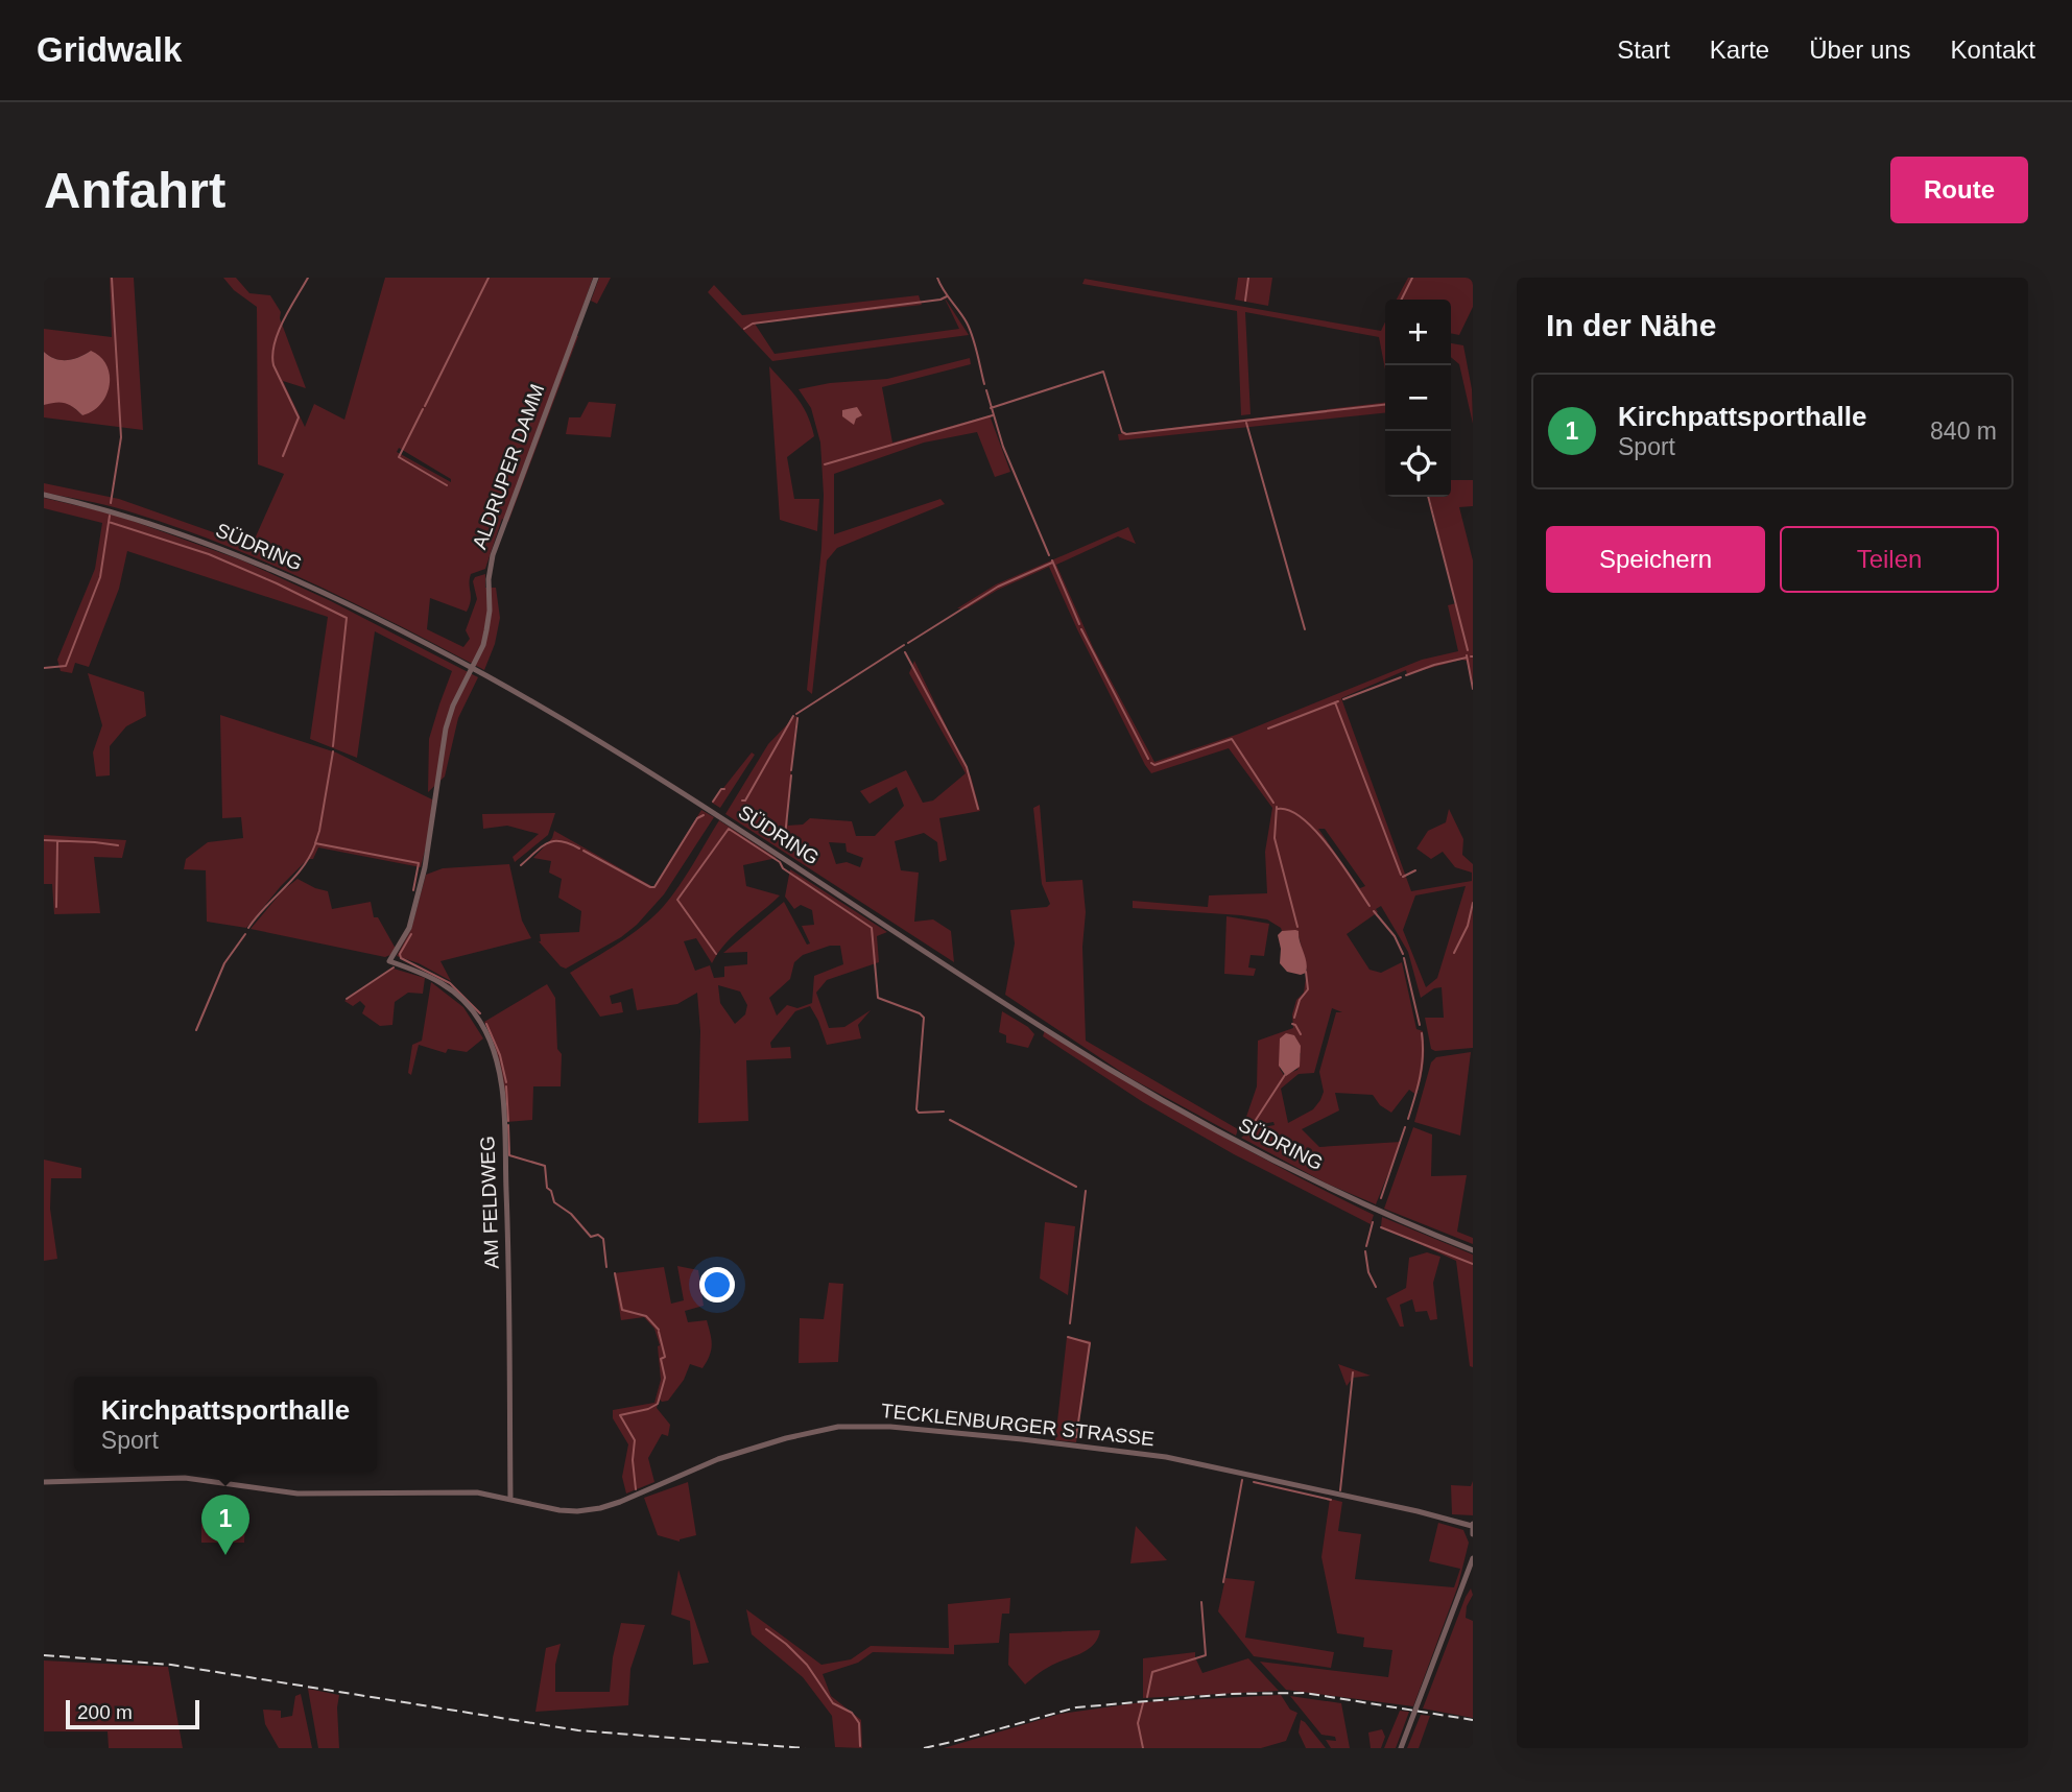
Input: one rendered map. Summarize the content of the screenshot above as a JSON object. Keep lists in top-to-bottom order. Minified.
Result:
{"streets":{"street":["ALDRUPER DAMM","SÜDRING","AM FELDWEG","TECKLENBURGER STRASSE"]},"crossings":[["ALDRUPER DAMM","AM FELDWEG"],["AM FELDWEG","TECKLENBURGER STRASSE"]],"scale_bar":"200 m","page":{"header":"Gridwalk","nav":["Start","Karte","Über uns","Kontakt"],"buttons":["Route",["Speichern","Teilen"]],"title":"Anfahrt","heading":"In der Nähe","map_buttons":["+","−"],"list":[{"mark":"1","name":"Kirchpattsporthalle","note":"Sport","value":"840 m"}],"popup":["Kirchpattsporthalle","Sport"],"pins":"1","scale":"200 m"}}
